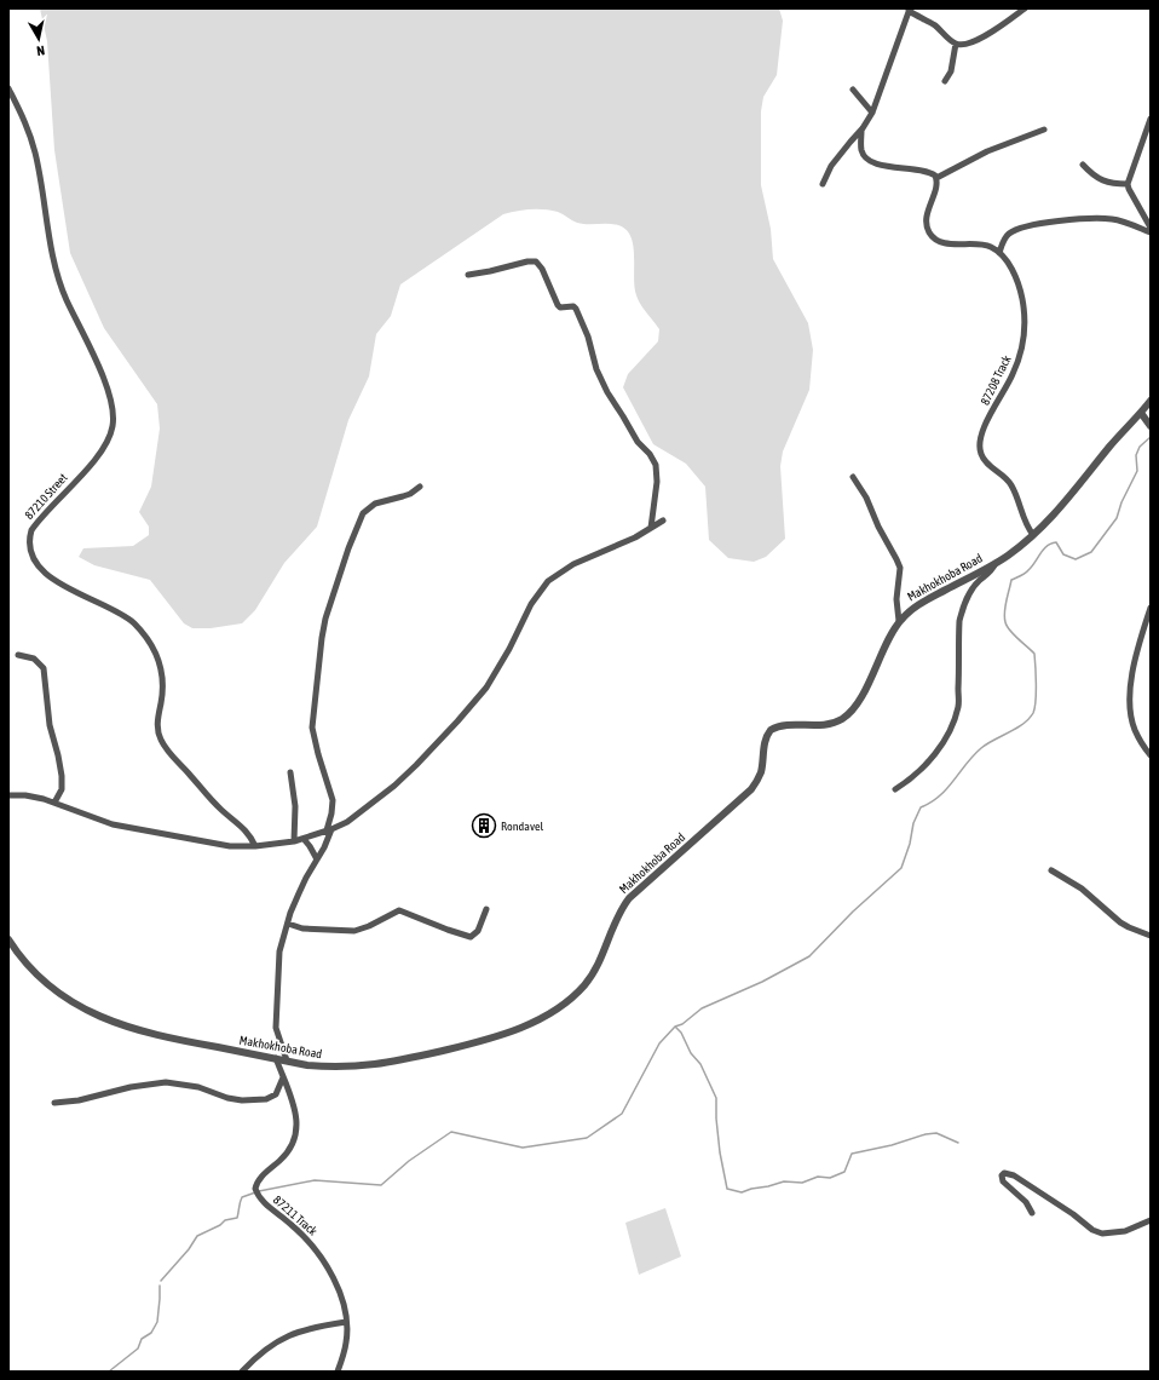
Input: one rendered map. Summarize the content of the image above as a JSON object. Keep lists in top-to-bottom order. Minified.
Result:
{"streets":{"street":["87208 Track","87210 Street","Makhokhoba Road","87211 Track"]},"crossings":[["87208 Track","Makhokhoba Road"],["Makhokhoba Road","87211 Track"]],"places":{"building":["Rondavel"]},"north":"bottom"}
